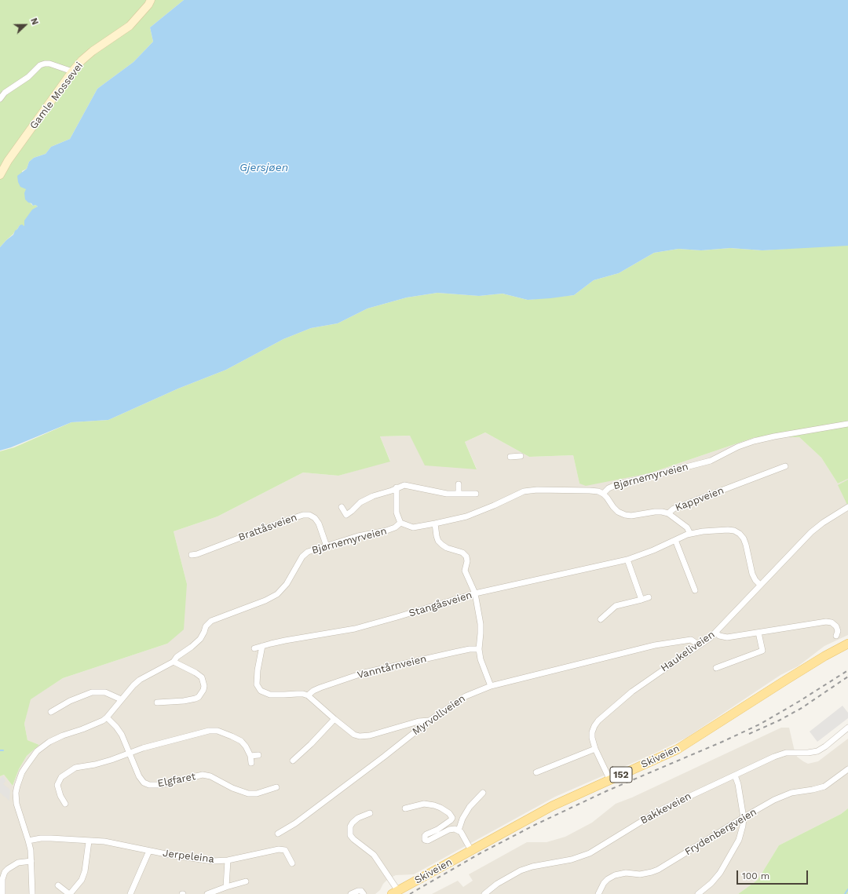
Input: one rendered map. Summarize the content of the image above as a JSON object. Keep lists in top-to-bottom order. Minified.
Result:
{"streets":{"main road":["Gamle Mossevei","Skiveien","152"],"street":["Bjørnemyrveien","Kappveien","Brattåsveien","Stangåsveien","Haukeliveien","Vanntårnveien","Myrvollveien","Elgfaret","Bakkeveien","Frydenbergveien","Jerpeleina"]},"crossings":[["Bjørnemyrveien","Kappveien"],["Bjørnemyrveien","Brattåsveien"],["Bjørnemyrveien","Elgfaret"],["Stangåsveien","Haukeliveien"],["Haukeliveien","Myrvollveien"],["Haukeliveien","Skiveien"]],"water":["Gjersjøen"],"scale_bar":"100 m","north":"right"}
